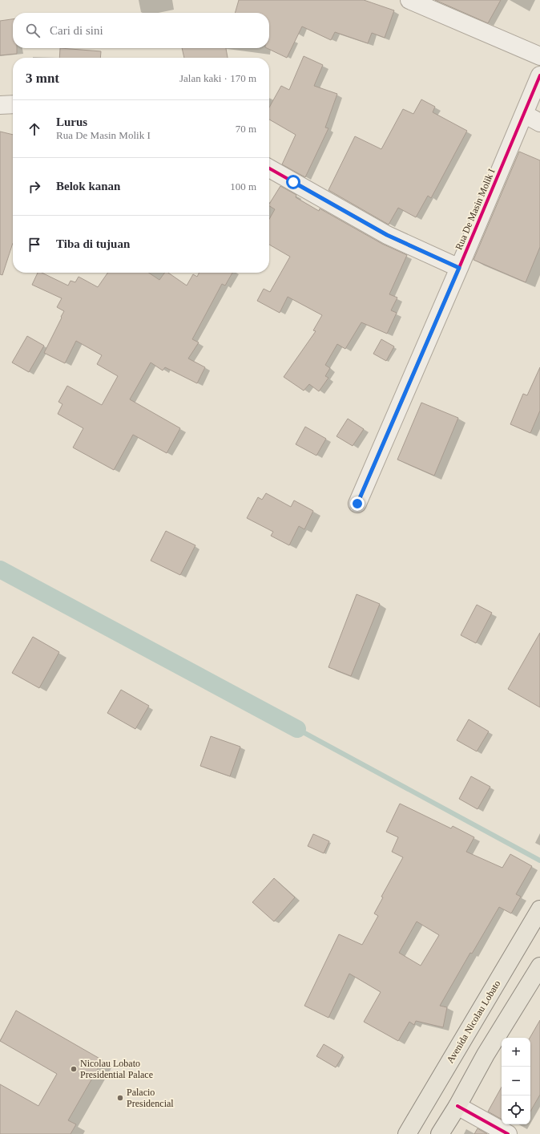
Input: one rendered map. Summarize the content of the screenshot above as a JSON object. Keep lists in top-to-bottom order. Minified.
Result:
{"streets":{"main road":["Avenida Nicolau Lobato"],"street":["Rua De Masin Molik I"]},"places":["Nicolau Lobato Presidential Palace","Palacio Presidencial"],"page":{"search":"Cari di sini","heading":["3 mnt","Jalan kaki · 170 m"],"list":[["Lurus","Rua De Masin Molik I","70 m"],["Belok kanan","100 m"],"Tiba di tujuan"],"map_buttons":["+","−"]}}
